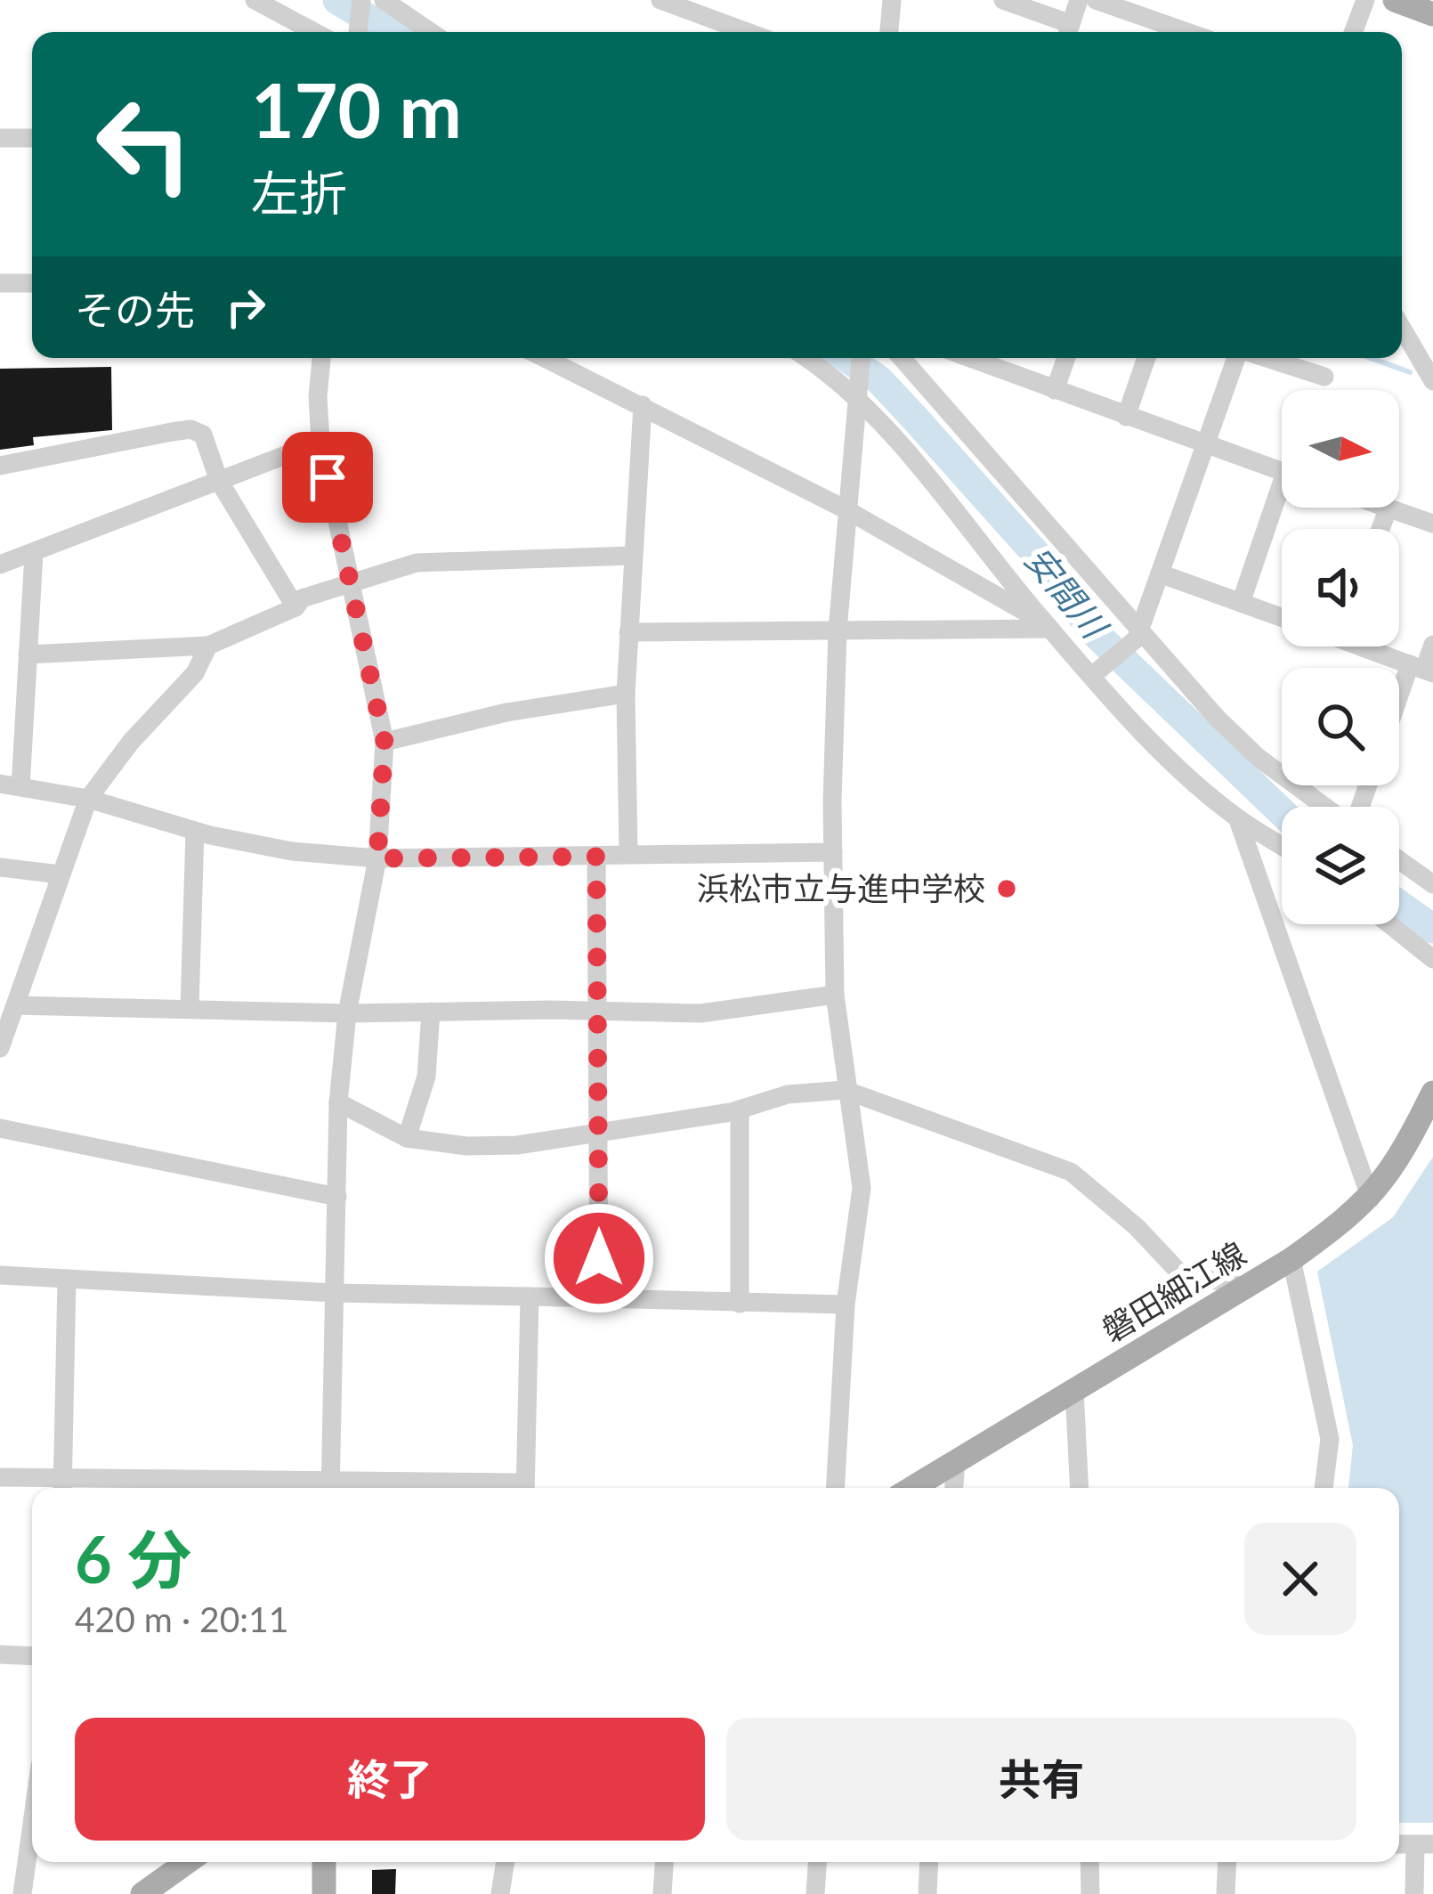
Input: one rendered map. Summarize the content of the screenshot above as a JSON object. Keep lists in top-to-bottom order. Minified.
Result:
{"streets":{"main road":["磐田細江線"]},"water":["安間川"],"places":["浜松市立与進中学校"],"north":"right","page":{"turn":["170 m","左折"],"then":"その先","heading":["6 分","420 m · 20:11"],"buttons":["終了","共有"]}}
